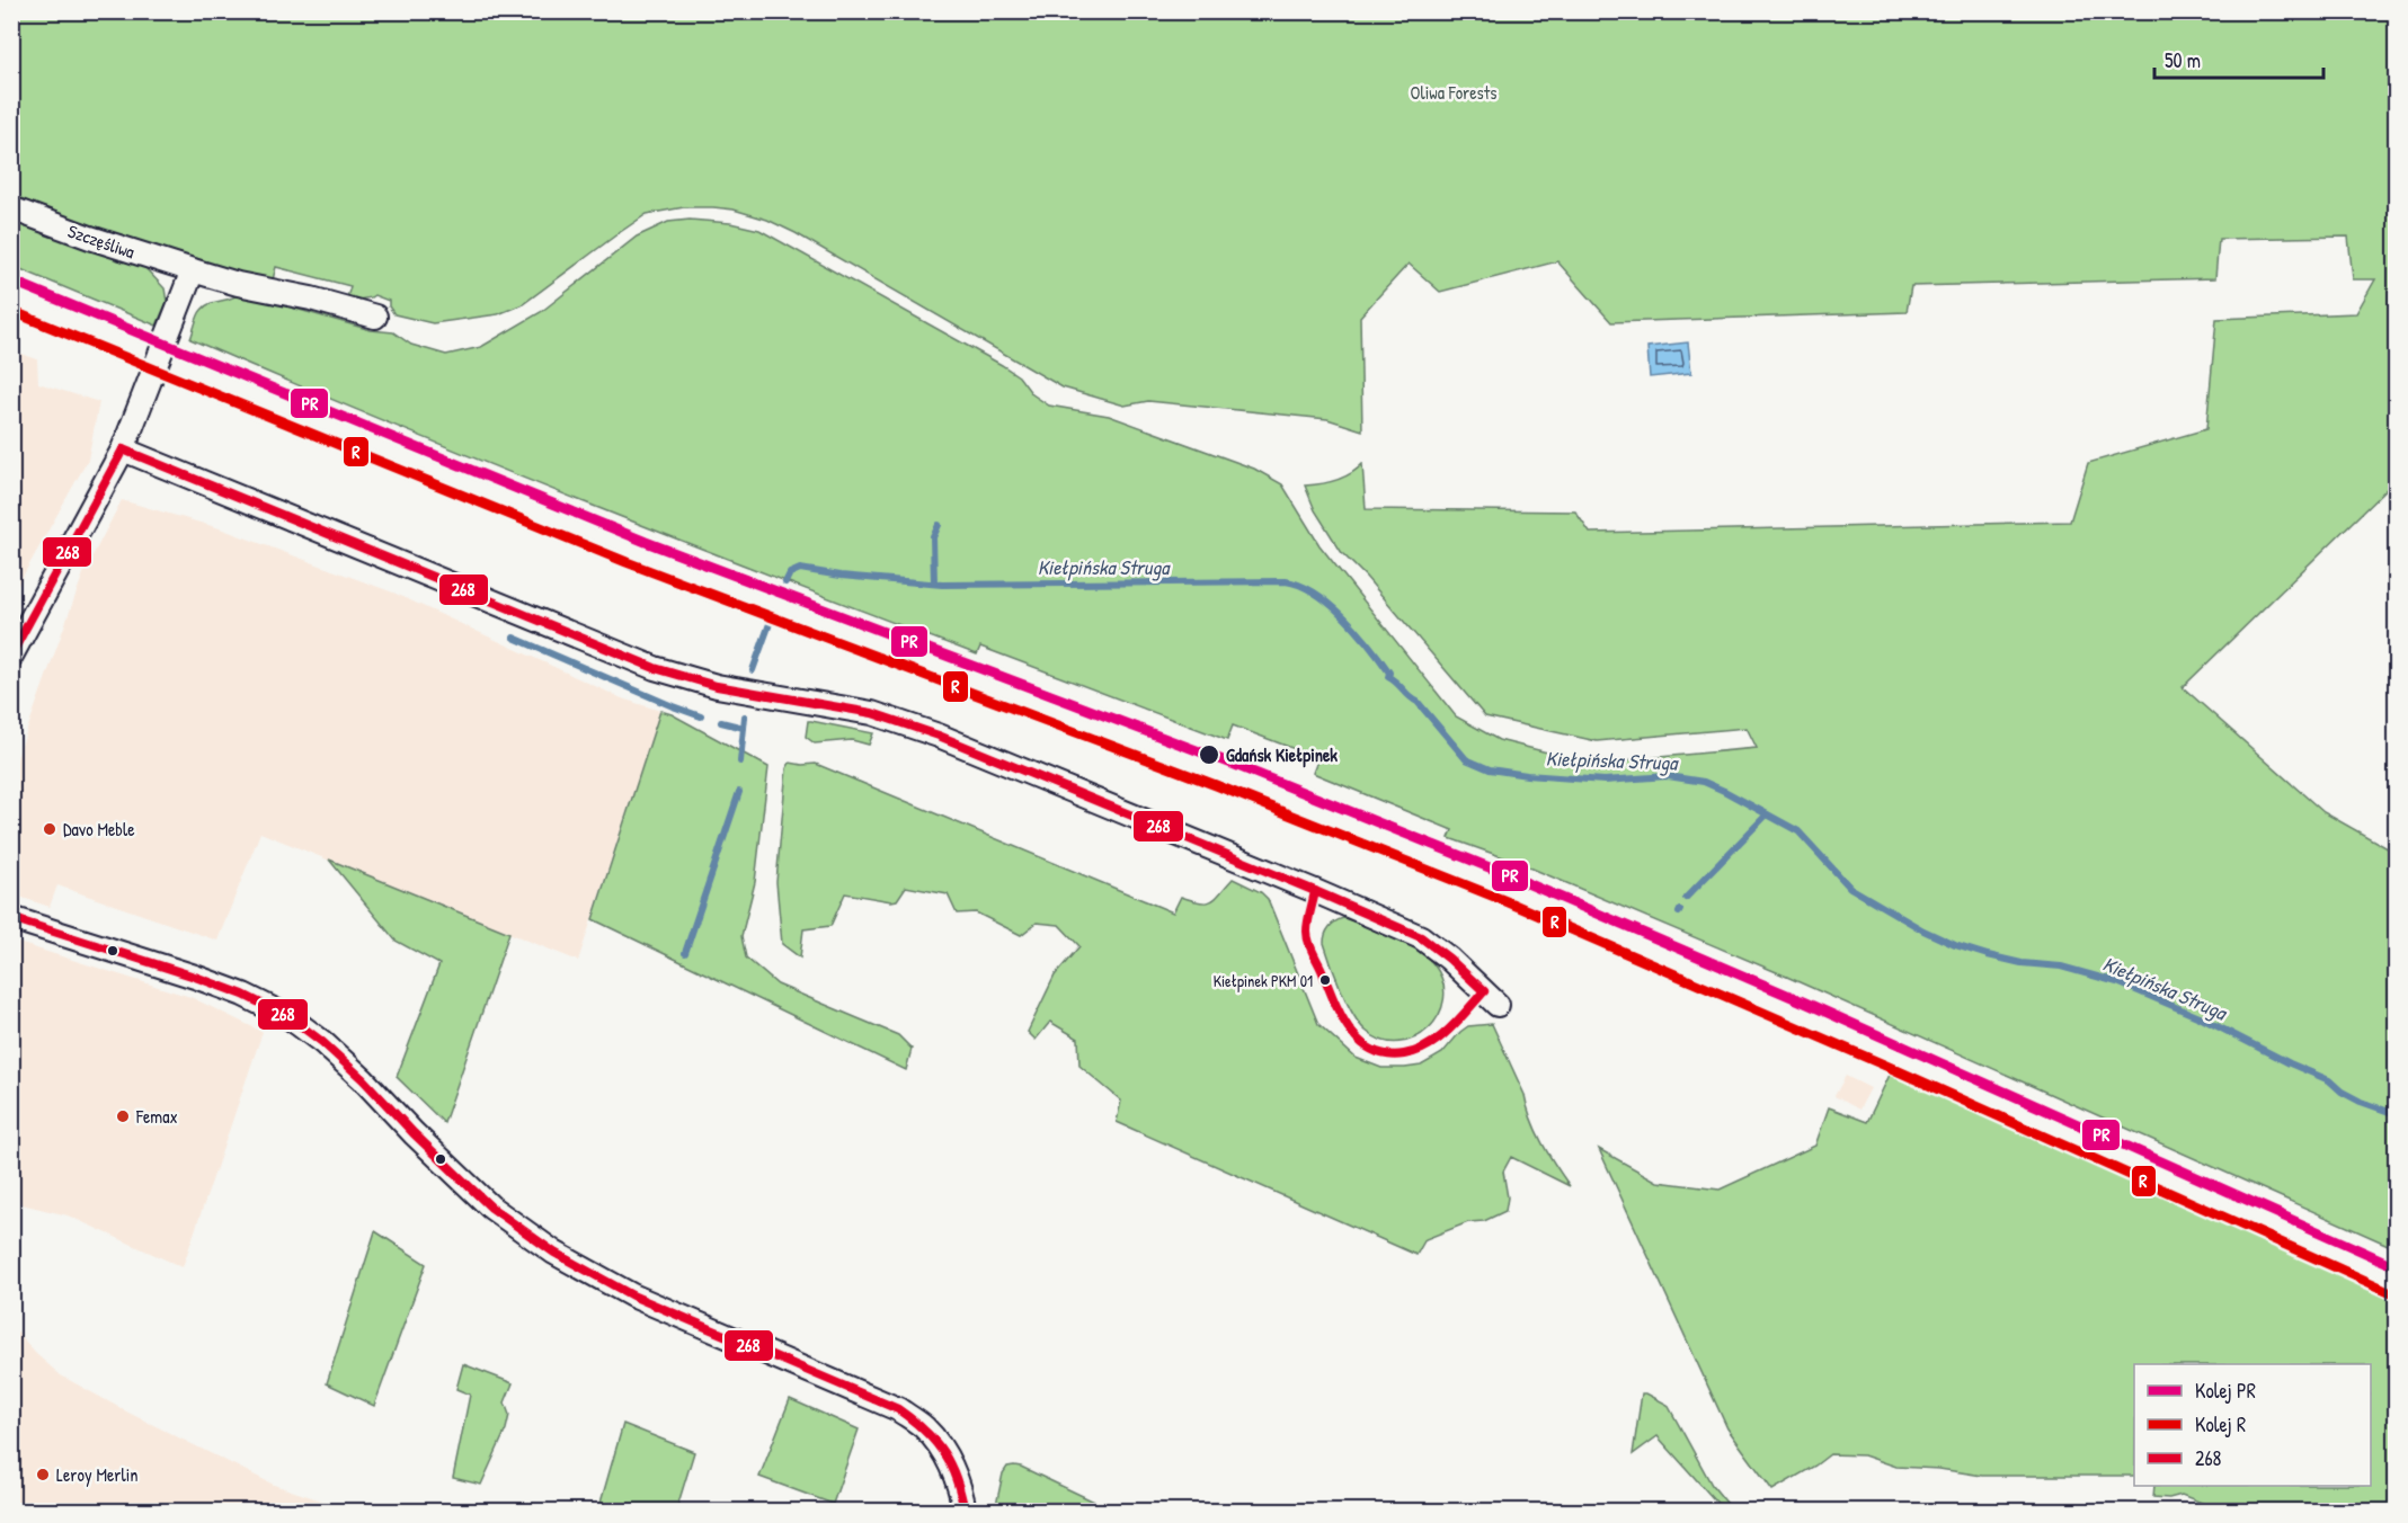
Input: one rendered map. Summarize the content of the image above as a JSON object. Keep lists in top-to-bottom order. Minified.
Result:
{"streets":{"street":["Szczęśliwa"]},"water":["Kiełpińska Struga"],"parks":["Oliwa Forests"],"places":["Gdańsk Kiełpinek","Davo Meble","Kiełpinek PKM 01","Femax","Leroy Merlin"],"lines":["rail line PR","rail line R","transit line 268"],"legend":["Kolej PR","Kolej R","268"],"scale_bar":"50 m"}
